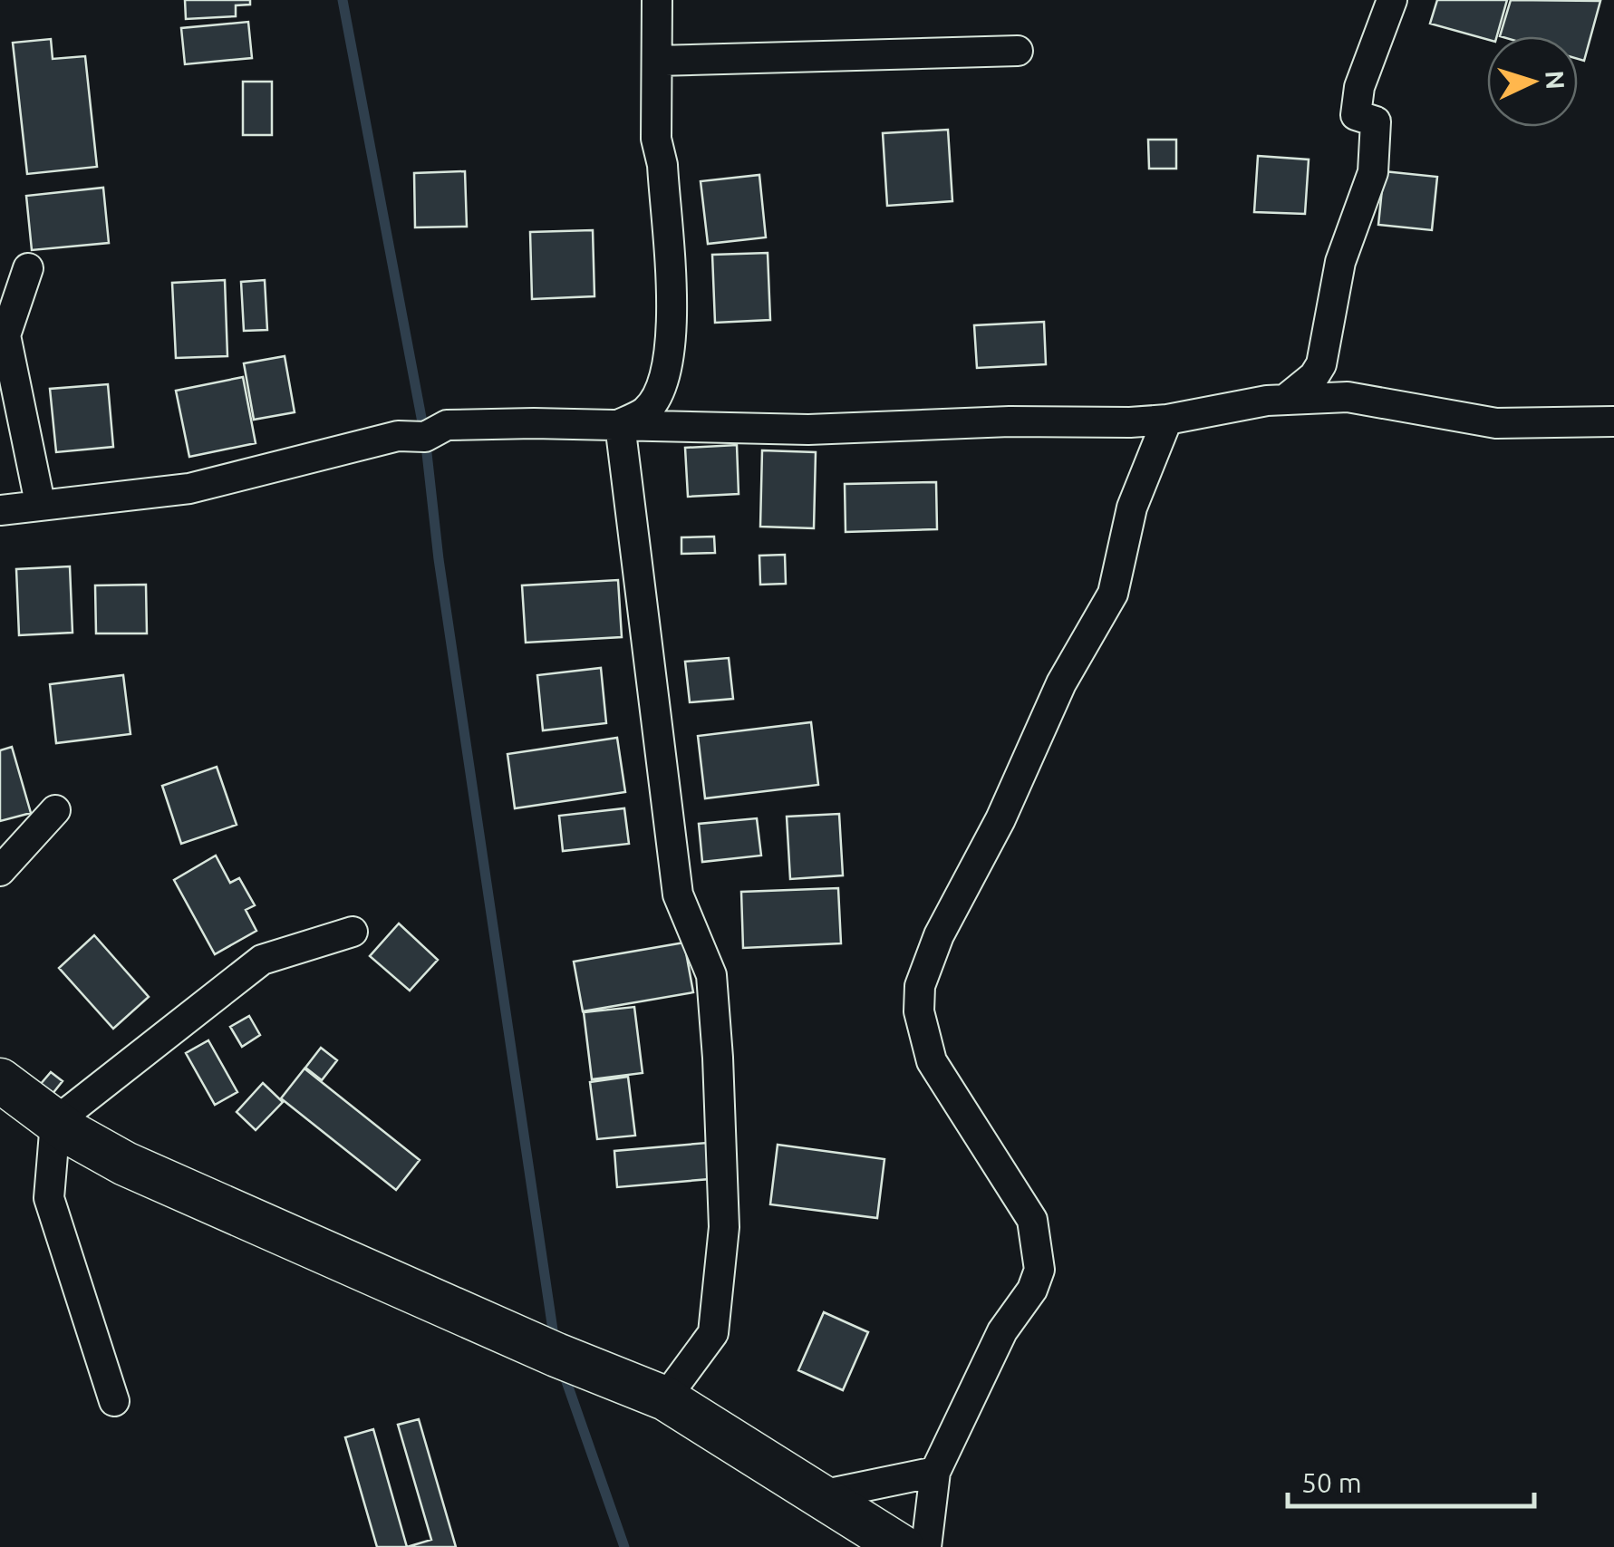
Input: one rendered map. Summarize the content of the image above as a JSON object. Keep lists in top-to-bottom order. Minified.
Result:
{"scale_bar":"50 m","north":"right"}
